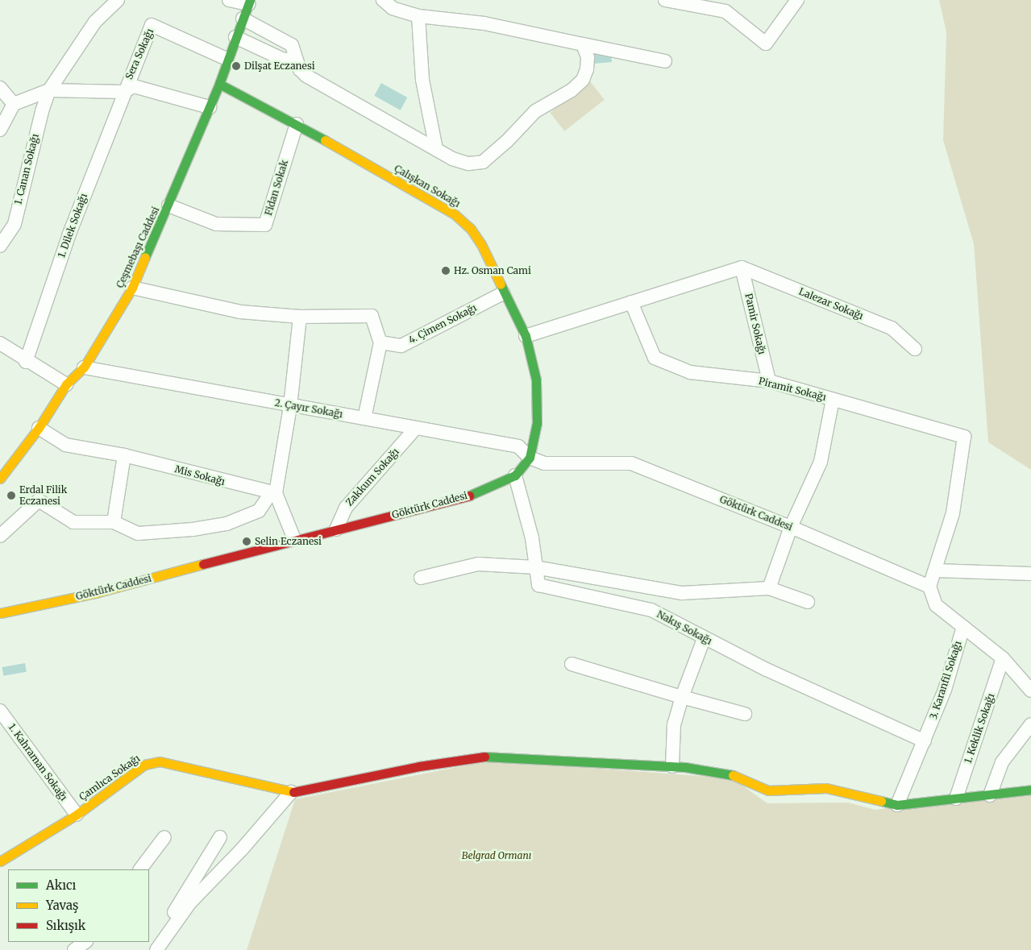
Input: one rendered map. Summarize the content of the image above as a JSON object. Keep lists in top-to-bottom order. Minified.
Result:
{"streets":{"main road":["Çalışkan Sokağı","Çeşmebaşı Caddesi","Göktürk Caddesi","Çamlıca Sokağı"],"street":["Sera Sokağı","1. Canan Sokağı","Fidan Sokak","1. Dilek Sokağı","Lalezar Sokağı","4. Çimen Sokağı","Pamir Sokağı","Piramit Sokağı","2. Çayır Sokağı","Mis Sokağı","Zakkum Sokağı","Nakış Sokağı","3. Karanfil Sokağı","1. Keklik Sokağı","1. Kahraman Sokağı"]},"crossings":[["Sera Sokağı","1. Dilek Sokağı"],["Sera Sokağı","Çeşmebaşı Caddesi"],["Çalışkan Sokağı","Fidan Sokak"],["Çalışkan Sokağı","Çeşmebaşı Caddesi"],["Çalışkan Sokağı","4. Çimen Sokağı"],["Çalışkan Sokağı","2. Çayır Sokağı"],["Çalışkan Sokağı","Göktürk Caddesi"],["Fidan Sokak","Çeşmebaşı Caddesi"],["Çeşmebaşı Caddesi","2. Çayır Sokağı"],["Çeşmebaşı Caddesi","Mis Sokağı"],["Lalezar Sokağı","Pamir Sokağı"],["Pamir Sokağı","Piramit Sokağı"],["2. Çayır Sokağı","Zakkum Sokağı"],["2. Çayır Sokağı","Göktürk Caddesi"],["Zakkum Sokağı","Göktürk Caddesi"],["Göktürk Caddesi","Nakış Sokağı"],["Göktürk Caddesi","3. Karanfil Sokağı"],["Nakış Sokağı","3. Karanfil Sokağı"],["3. Karanfil Sokağı","Çamlıca Sokağı"],["1. Keklik Sokağı","Çamlıca Sokağı"],["1. Kahraman Sokağı","Çamlıca Sokağı"]],"parks":["Belgrad Ormanı"],"places":["Dilşat Eczanesi","Hz. Osman Cami","Erdal Filik Eczanesi","Selin Eczanesi"],"legend":["Akıcı","Yavaş","Sıkışık"]}
